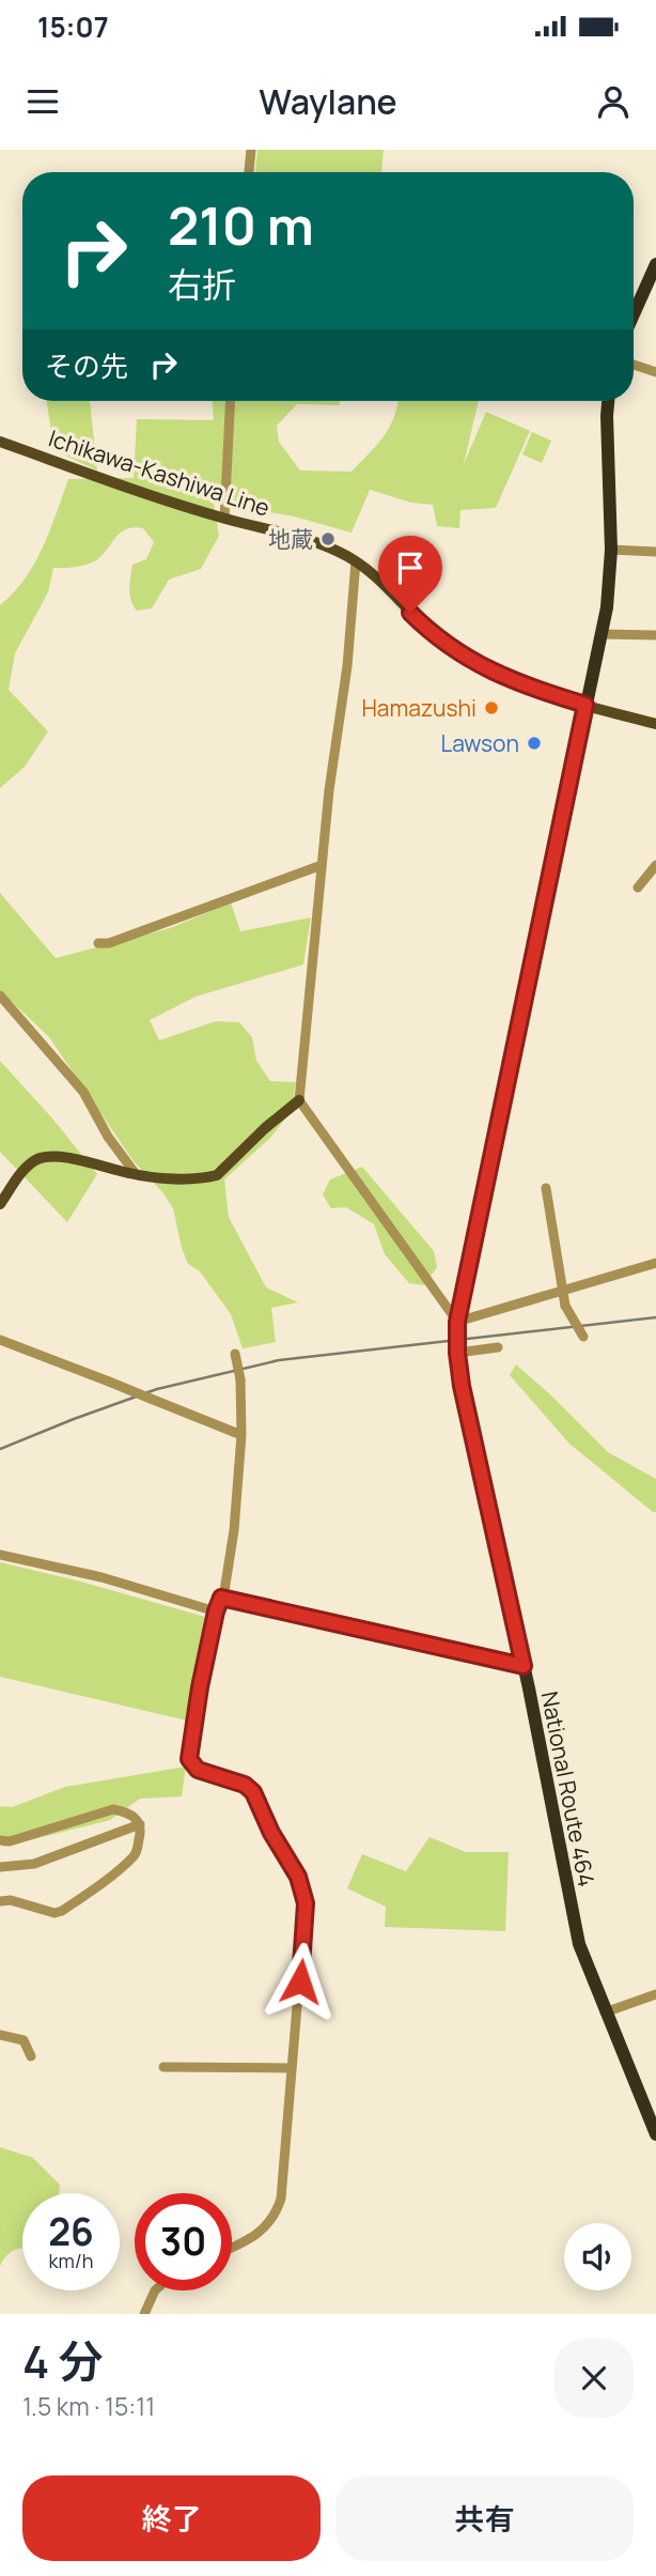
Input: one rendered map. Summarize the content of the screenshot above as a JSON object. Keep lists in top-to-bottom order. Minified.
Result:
{"streets":{"highway":["National Route 464"],"main road":["Ichikawa-Kashiwa Line"]},"places":["地蔵","Hamazushi","Lawson"],"page":{"status":"15:07","header":"Waylane","turn":["210 m","右折"],"then":"その先","speed":"26 km/h","limit":"30","heading":["4 分","1.5 km · 15:11"],"buttons":["終了","共有"]}}
